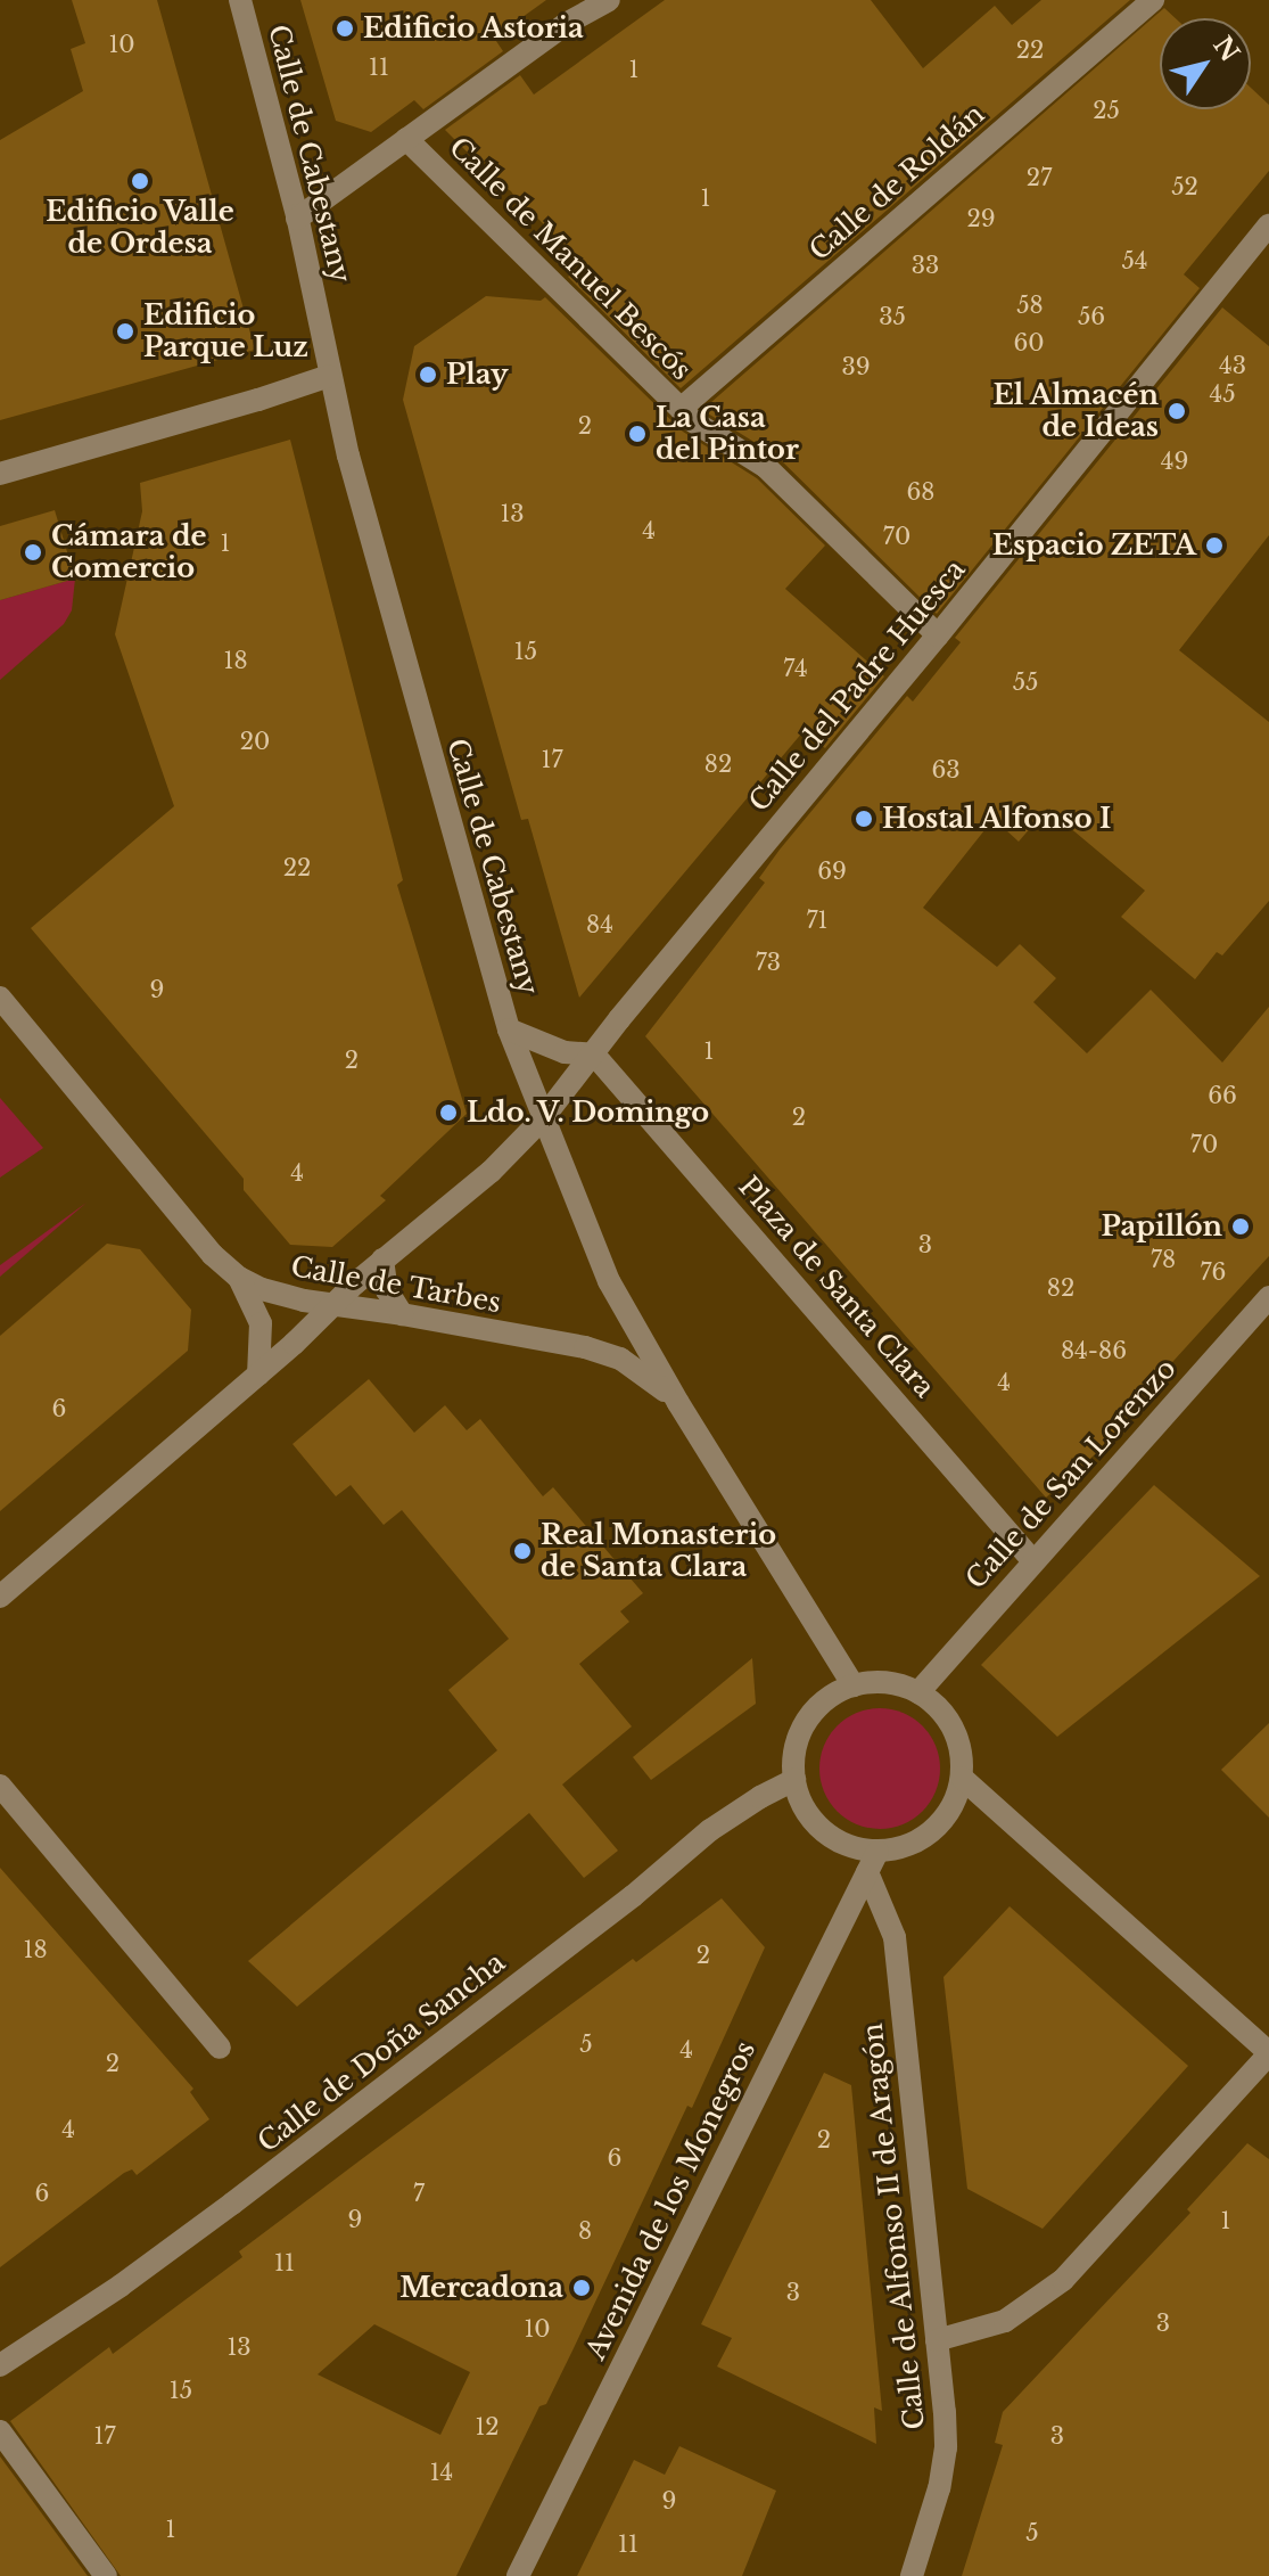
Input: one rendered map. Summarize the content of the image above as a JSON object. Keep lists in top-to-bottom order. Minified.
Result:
{"streets":{"street":["Calle de Cabestany","Calle de Roldán","Calle de Manuel Bescós","Calle del Padre Huesca","Calle de Tarbes","Plaza de Santa Clara","Calle de San Lorenzo","Calle de Doña Sancha","Avenida de los Monegros","Calle de Alfonso II de Aragón"]},"crossings":[["Calle de Cabestany","Calle del Padre Huesca"],["Calle de Cabestany","Calle de Tarbes"],["Calle de Cabestany","Calle de San Lorenzo"],["Calle de Cabestany","Calle de Doña Sancha"],["Calle de Cabestany","Avenida de los Monegros"],["Calle de Cabestany","Calle de Alfonso II de Aragón"],["Calle de Roldán","Calle de Manuel Bescós"],["Calle de Manuel Bescós","Calle del Padre Huesca"],["Calle del Padre Huesca","Calle de Tarbes"],["Calle del Padre Huesca","Plaza de Santa Clara"],["Plaza de Santa Clara","Calle de San Lorenzo"],["Calle de San Lorenzo","Calle de Doña Sancha"],["Calle de San Lorenzo","Avenida de los Monegros"],["Calle de San Lorenzo","Calle de Alfonso II de Aragón"],["Calle de Doña Sancha","Avenida de los Monegros"],["Calle de Doña Sancha","Calle de Alfonso II de Aragón"],["Avenida de los Monegros","Calle de Alfonso II de Aragón"]],"places":["Edificio Astoria","Edificio Valle de Ordesa","Edificio Parque Luz","Play","El Almacén de Ideas","La Casa del Pintor","Espacio ZETA","Cámara de Comercio","Hostal Alfonso I","Ldo. V. Domingo","Papillón","Real Monasterio de Santa Clara","Mercadona"],"house_numbers":["10","22","11","1","25","27","52","1","29","54","33","58","35","56","60","43","39","45","2","49","68","13","4","70","1","15","18","74","55","20","17","82","63","22","69","71","84","73","9","1","2","66","2","70","4","3","78","76","82","84-86","4","6","18","2","5","4","2","4","2","6","6","7","9","1","8","11","3","3","10","13","15","12","17","3","14","9","1","5","11"],"north":"top right"}
